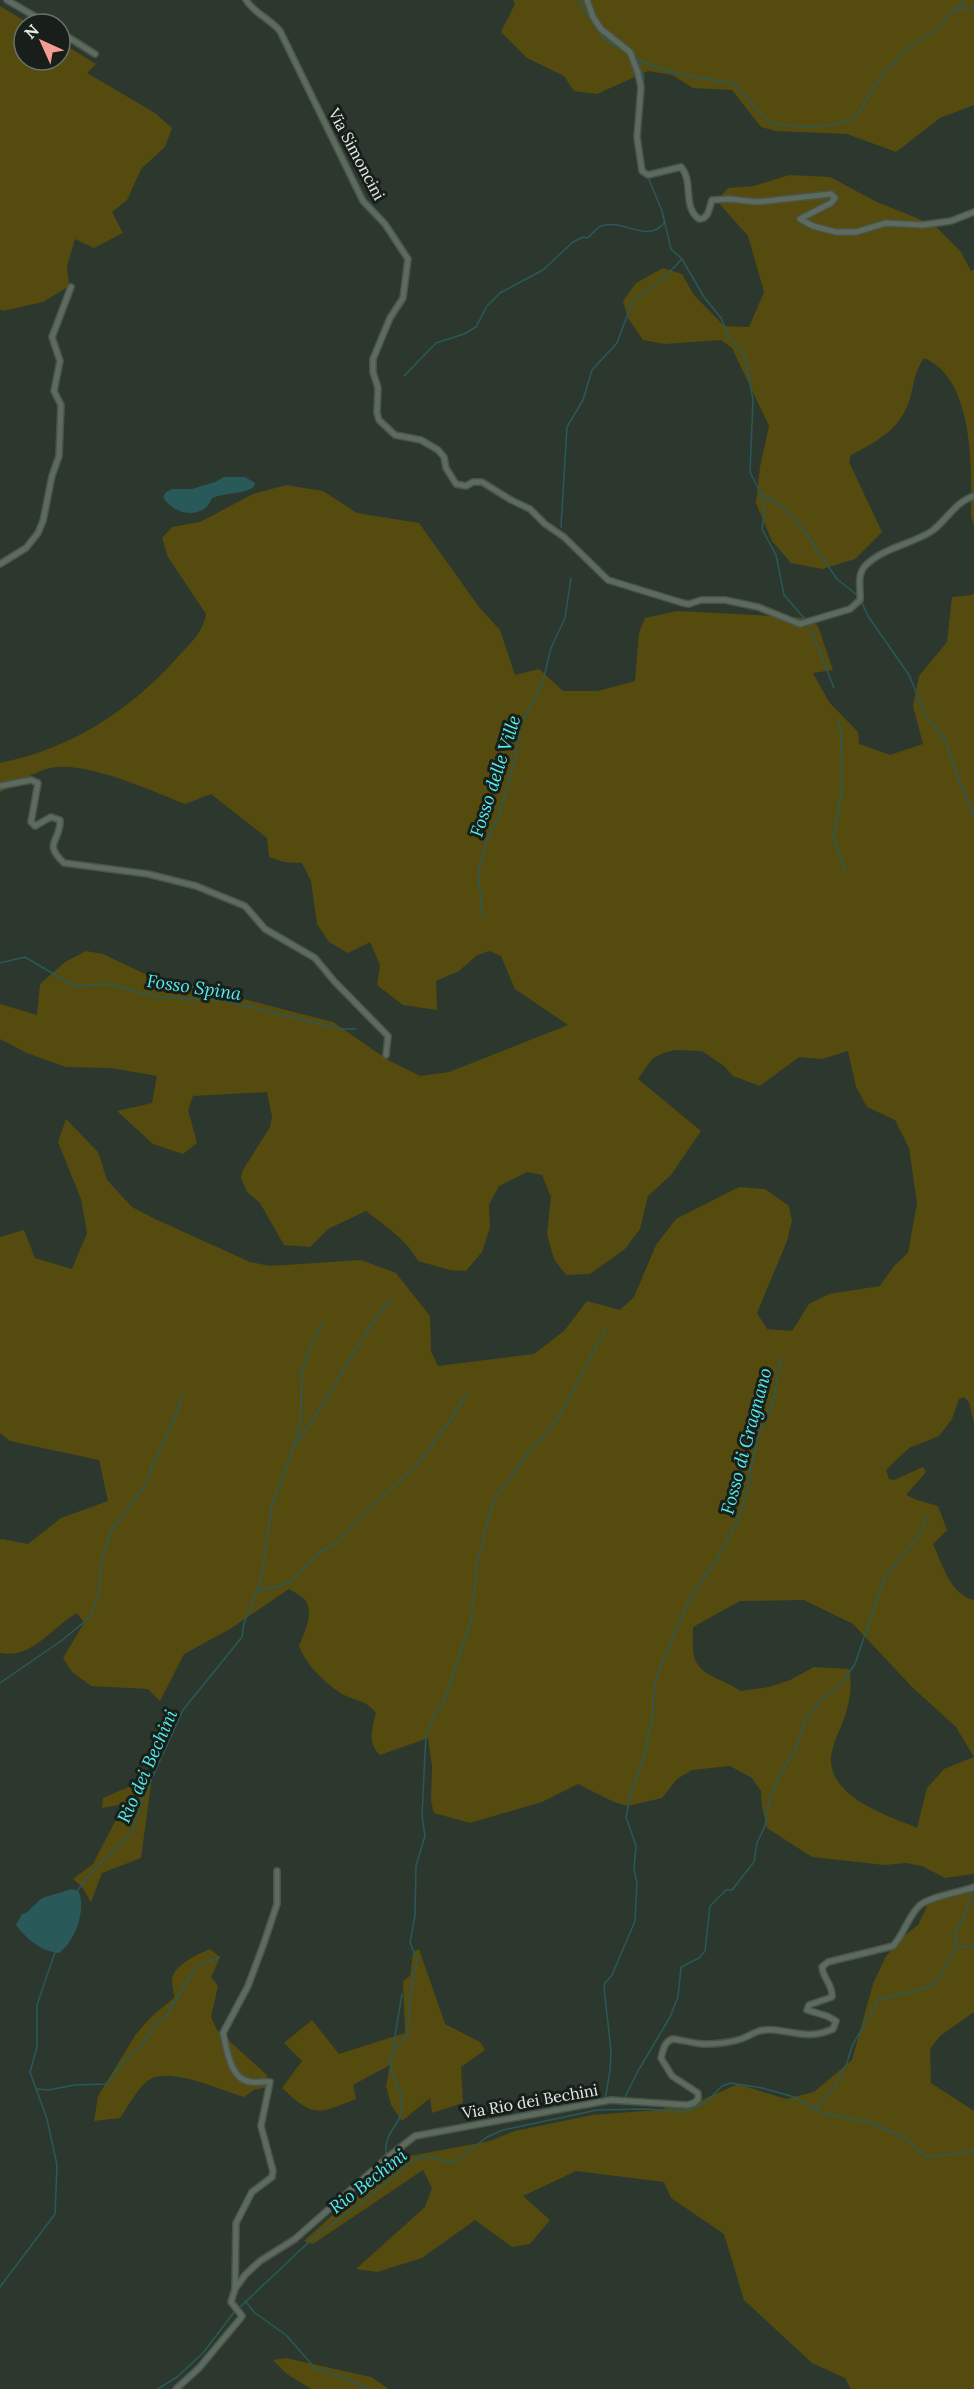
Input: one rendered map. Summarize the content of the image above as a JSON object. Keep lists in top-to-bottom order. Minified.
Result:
{"streets":{"street":["Via Simoncini","Via Rio dei Bechini"]},"water":["Fosso delle Ville","Fosso Spina","Fosso di Gragnano","Rio dei Bechini","Rio Bechini"],"north":"top left"}
